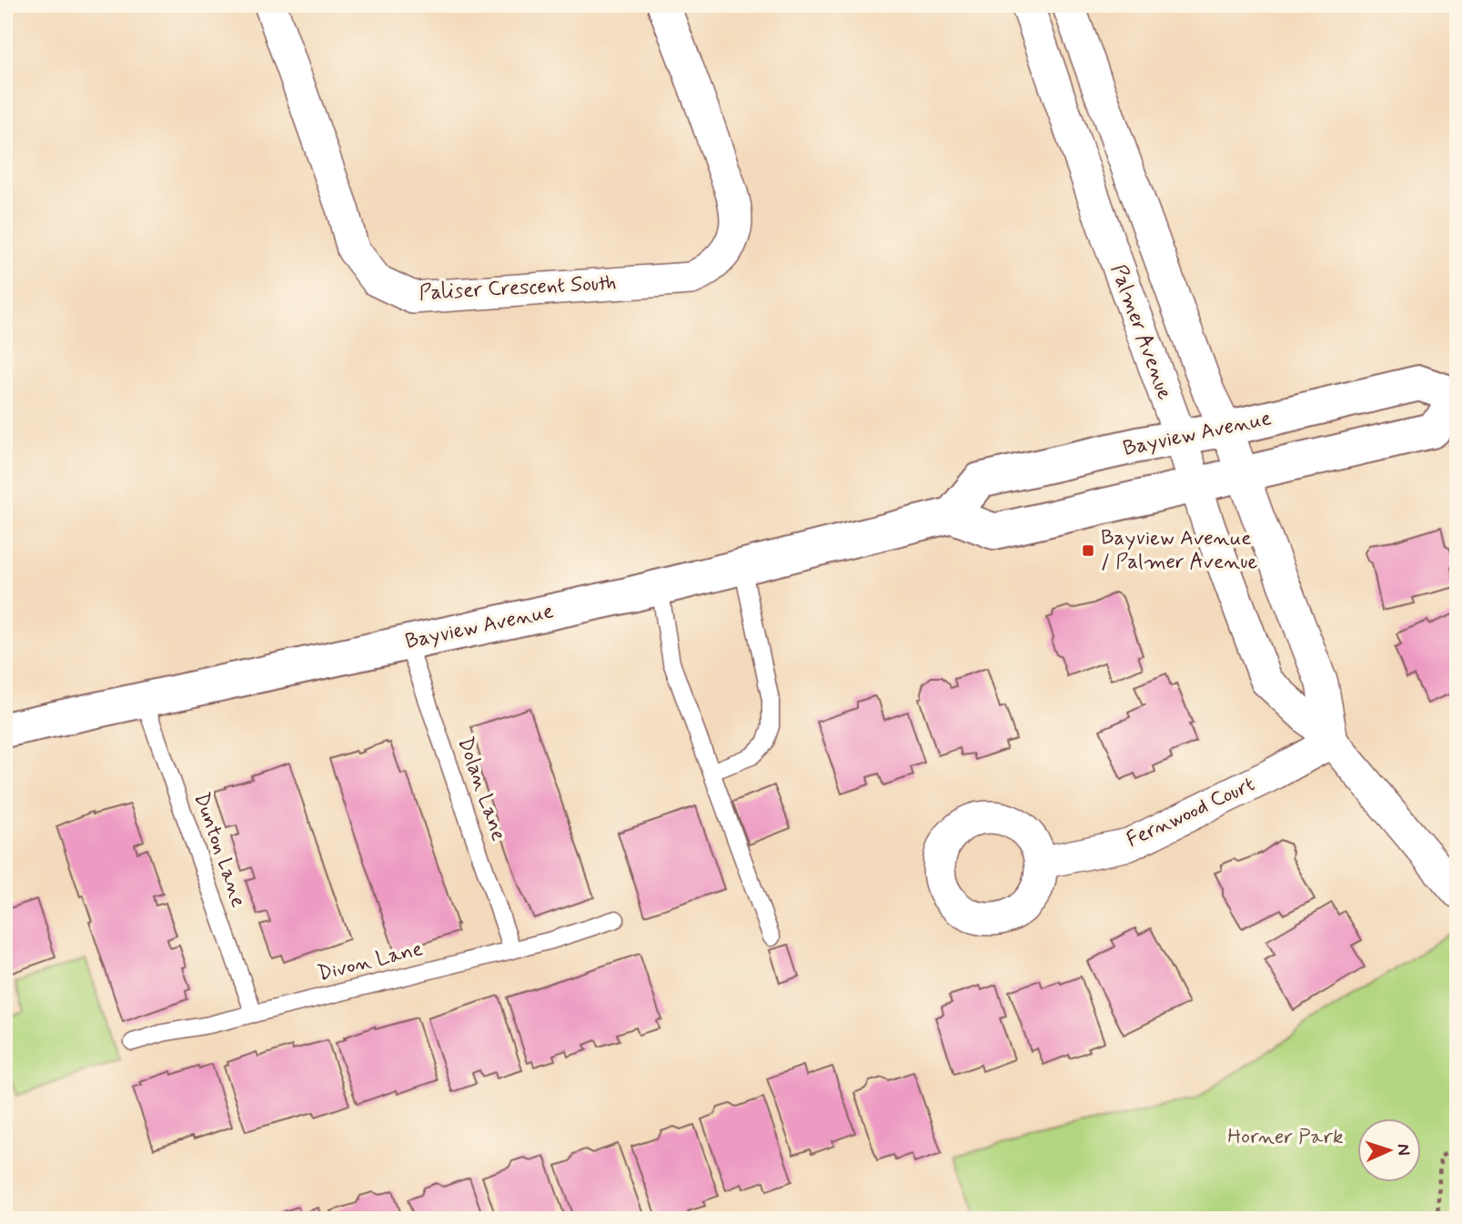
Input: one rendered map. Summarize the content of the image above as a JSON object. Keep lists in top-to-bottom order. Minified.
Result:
{"streets":{"main road":["Bayview Avenue"],"street":["Paliser Crescent South","Palmer Avenue","Fernwood Court"],"lane":["Dolan Lane","Dunton Lane","Divon Lane"]},"crossings":[["Palmer Avenue","Bayview Avenue"],["Palmer Avenue","Fernwood Court"],["Bayview Avenue","Dolan Lane"],["Bayview Avenue","Dunton Lane"],["Dolan Lane","Divon Lane"],["Dunton Lane","Divon Lane"]],"parks":["Horner Park"],"places":{"transit":["Bayview Avenue / Palmer Avenue"]},"north":"right"}
